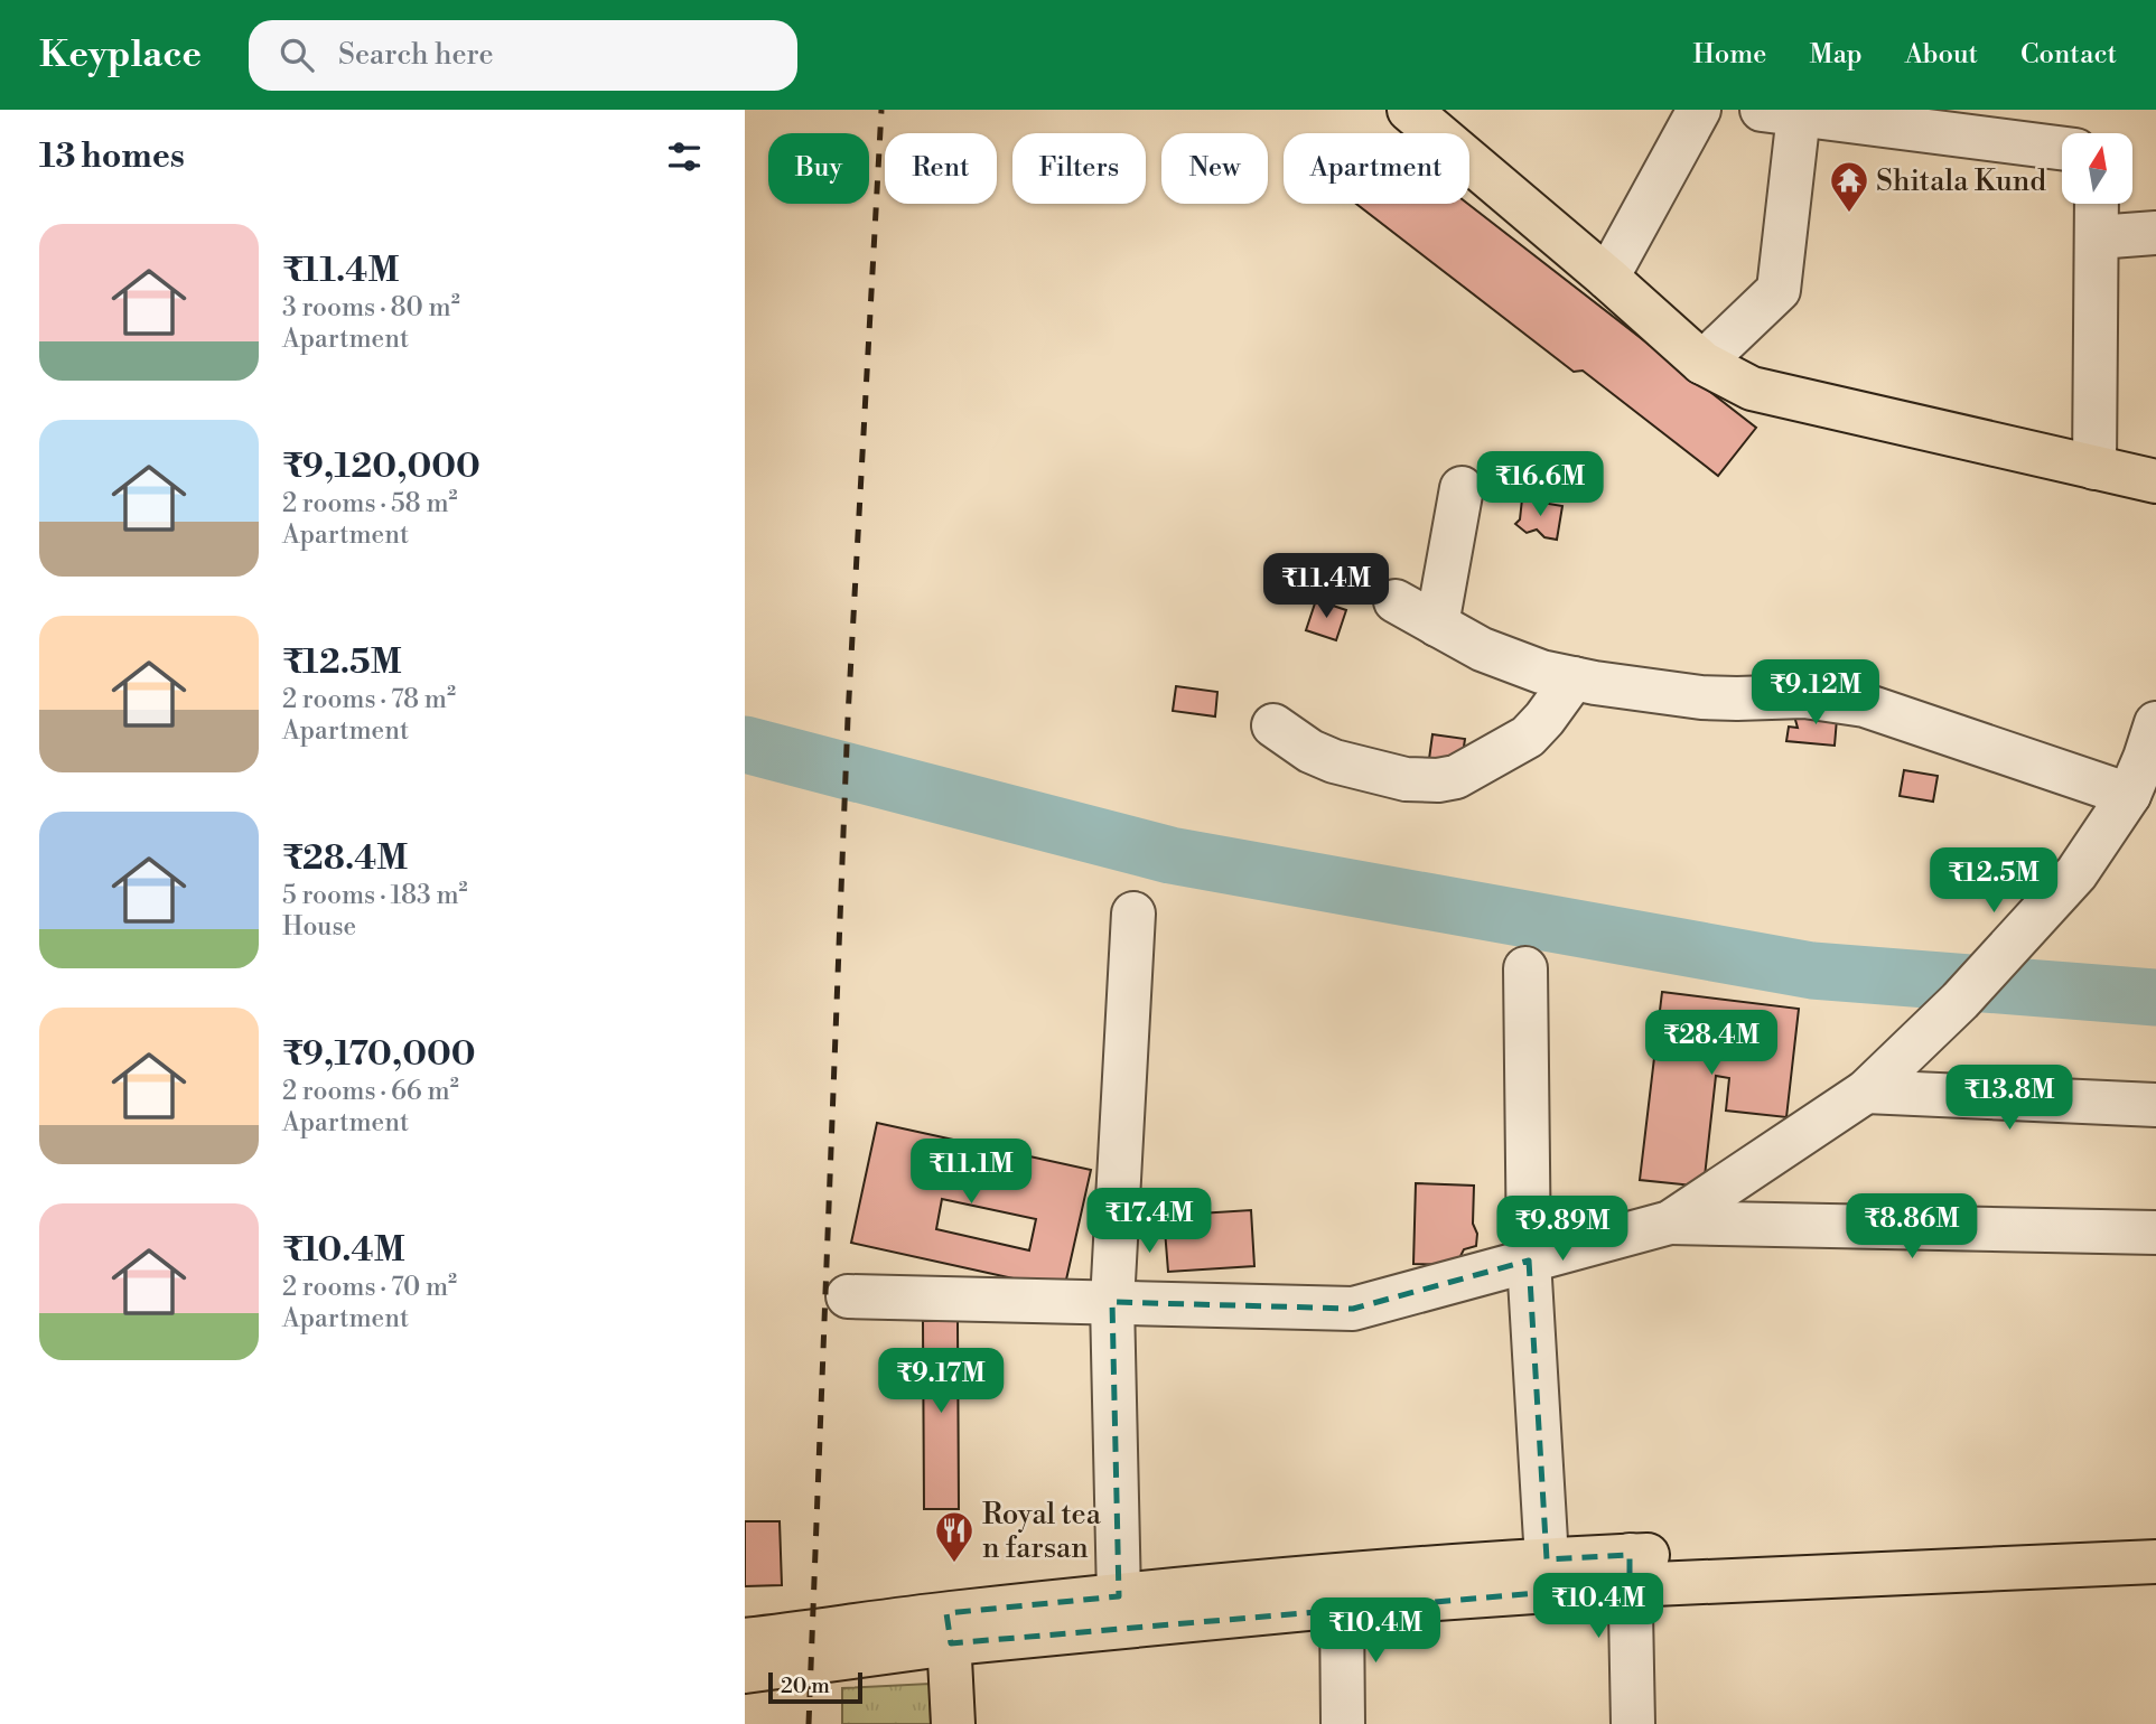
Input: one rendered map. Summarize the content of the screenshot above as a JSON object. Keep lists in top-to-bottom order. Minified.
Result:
{"places":{"temple":["Shitala Kund"],"restaurant":["Royal tea n farsan"]},"scale_bar":"20 m","north":"top","page":{"header":"Keyplace","search":"Search here","nav":["Home","Map","About","Contact"],"heading":"13 homes","chip":["Buy","Rent","Filters","New","Apartment"],"list":[{"name":"₹11.4M","note":"3 rooms · 80 m² · Apartment"},{"name":"₹9,120,000","note":"2 rooms · 58 m² · Apartment"},{"name":"₹12.5M","note":"2 rooms · 78 m² · Apartment"},{"name":"₹28.4M","note":"5 rooms · 183 m² · House"},{"name":"₹9,170,000","note":"2 rooms · 66 m² · Apartment"},{"name":"₹10.4M","note":"2 rooms · 70 m² · Apartment"}],"price":["₹16.6M","₹11.4M","₹9.12M","₹12.5M","₹28.4M","₹13.8M","₹11.1M","₹17.4M","₹8.86M","₹9.89M","₹9.17M","₹10.4M","₹10.4M"],"scale":"20 m"}}
